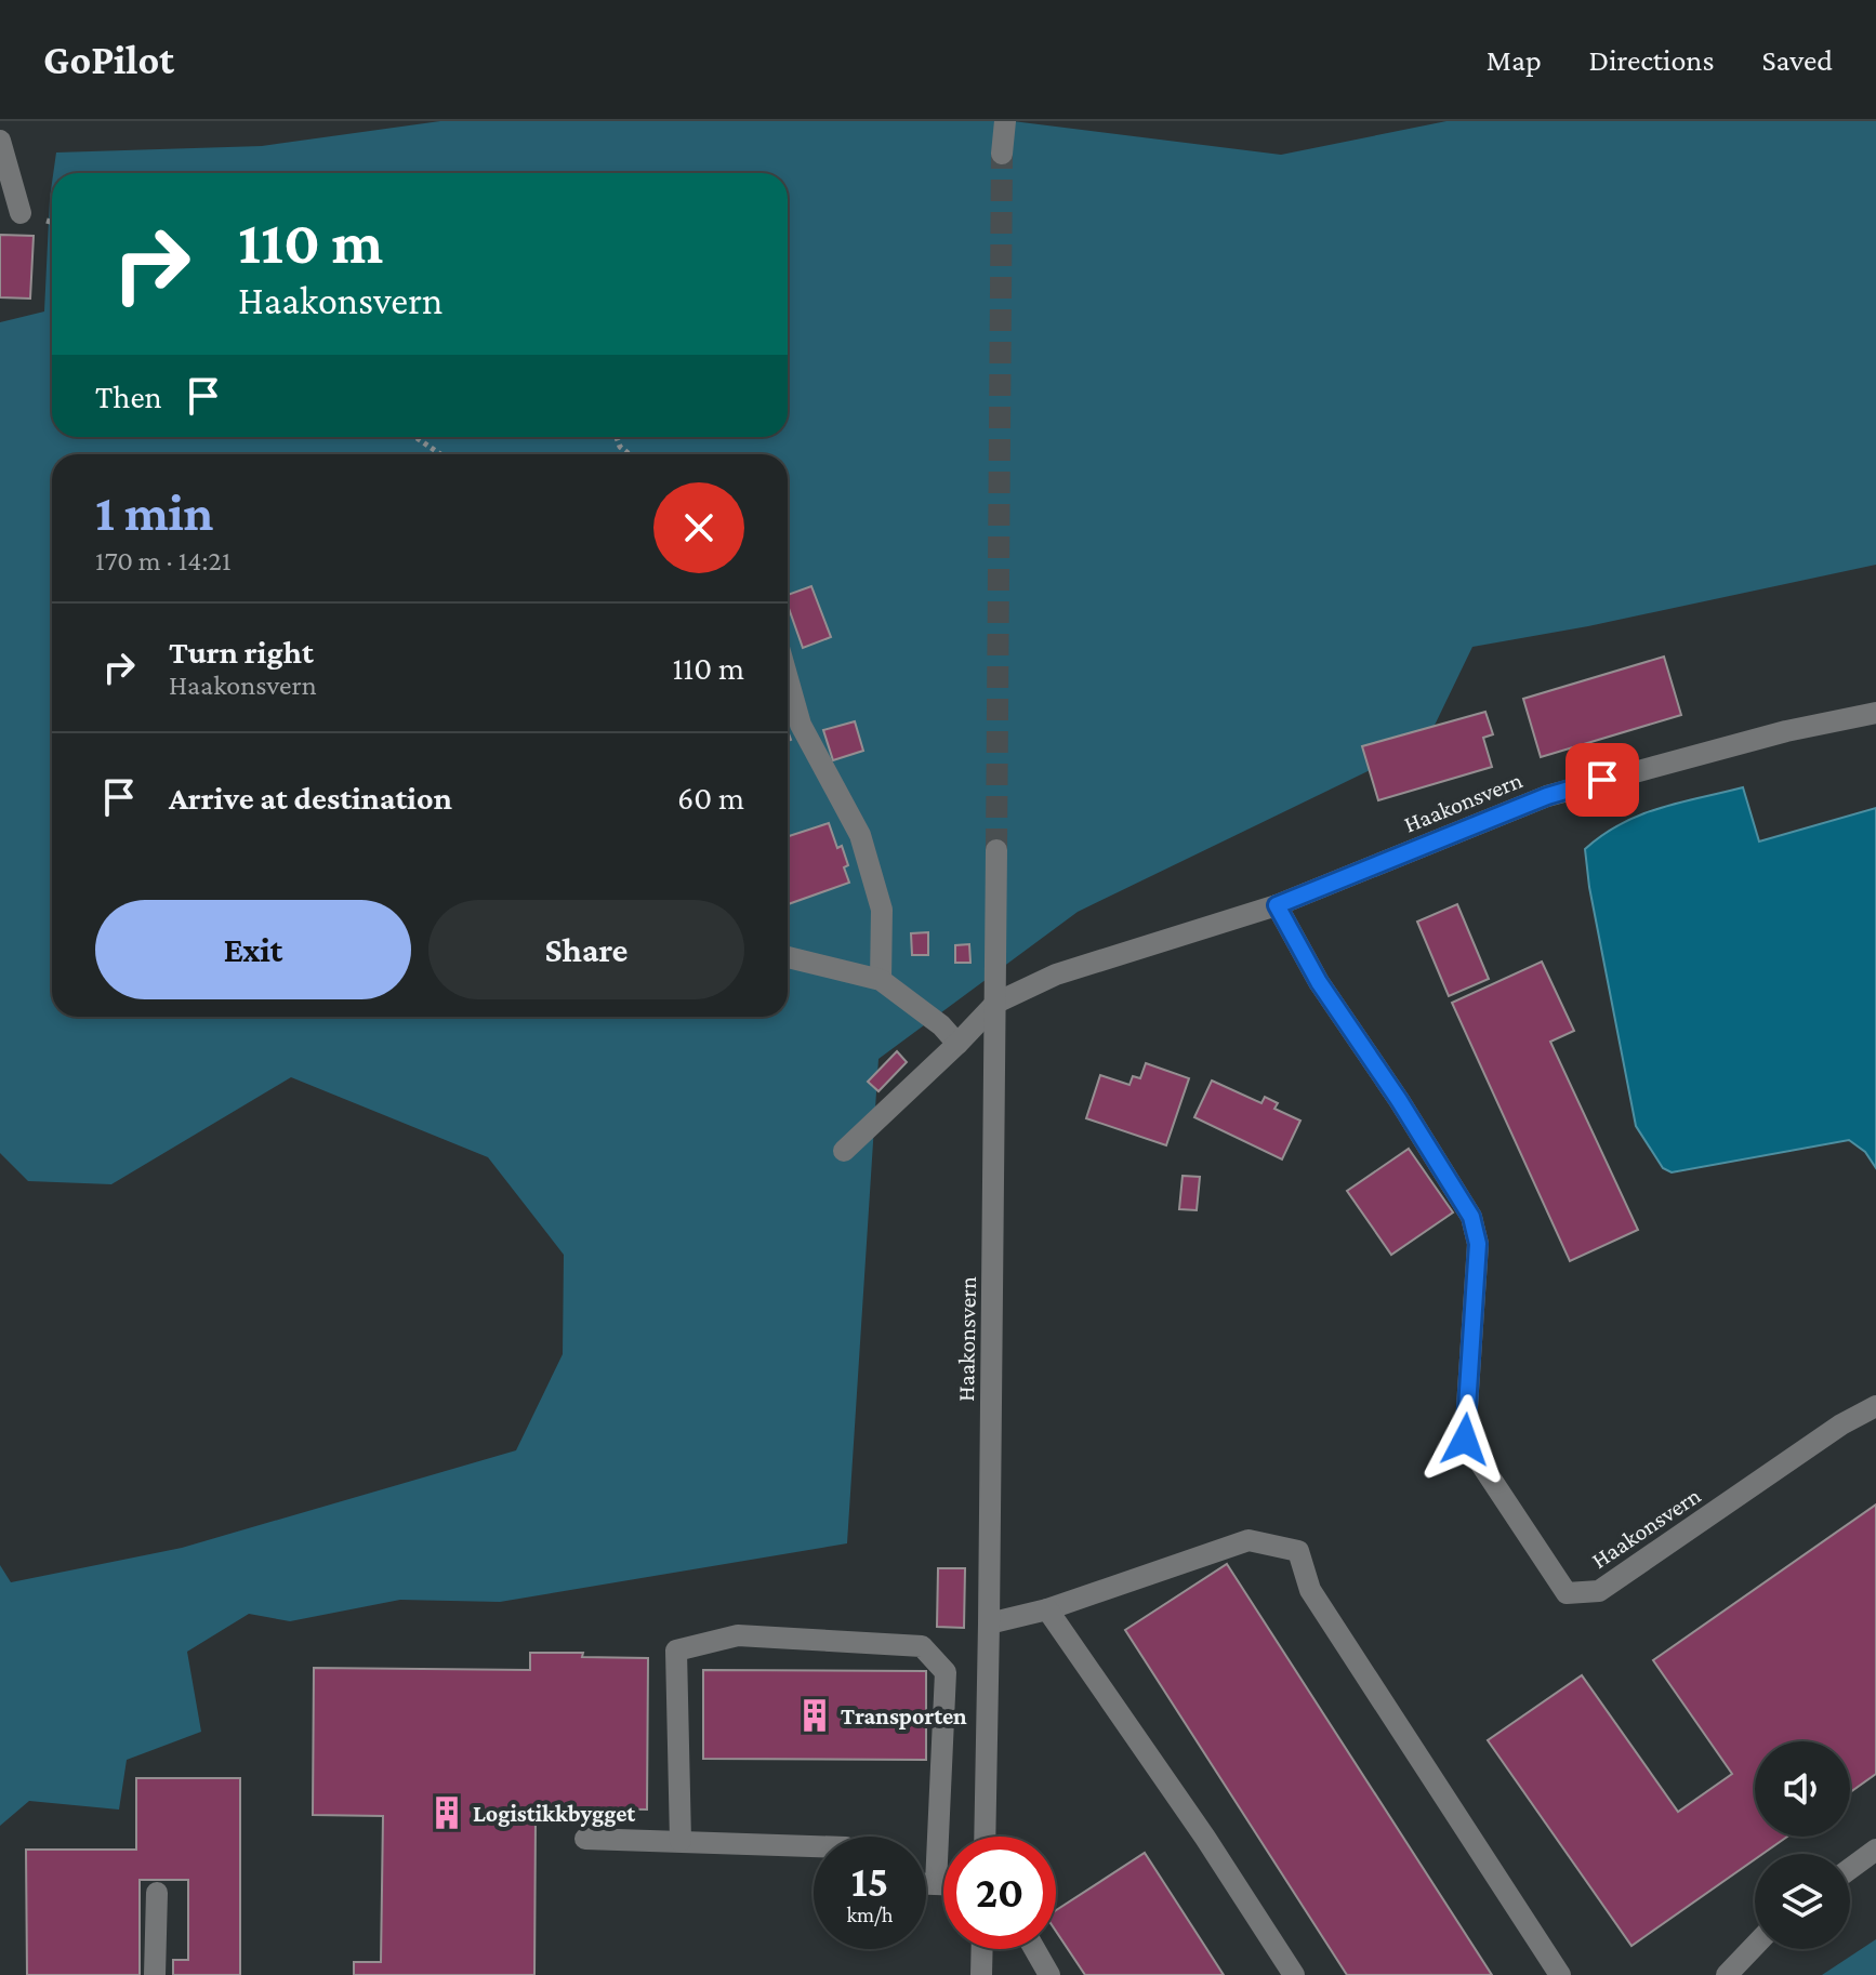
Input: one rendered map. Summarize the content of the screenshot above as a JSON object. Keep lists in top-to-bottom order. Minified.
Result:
{"streets":{"street":["Haakonsvern"]},"places":{"building":["Transporten","Logistikkbygget"]},"page":{"header":"GoPilot","nav":["Map","Directions","Saved"],"turn":["110 m","Haakonsvern"],"then":"Then","heading":["1 min","170 m · 14:21"],"list":[{"name":"Turn right","note":"Haakonsvern","value":"110 m"},{"name":"Arrive at destination","value":"60 m"}],"buttons":["Exit","Share"],"speed":"15 km/h","limit":"20"}}
